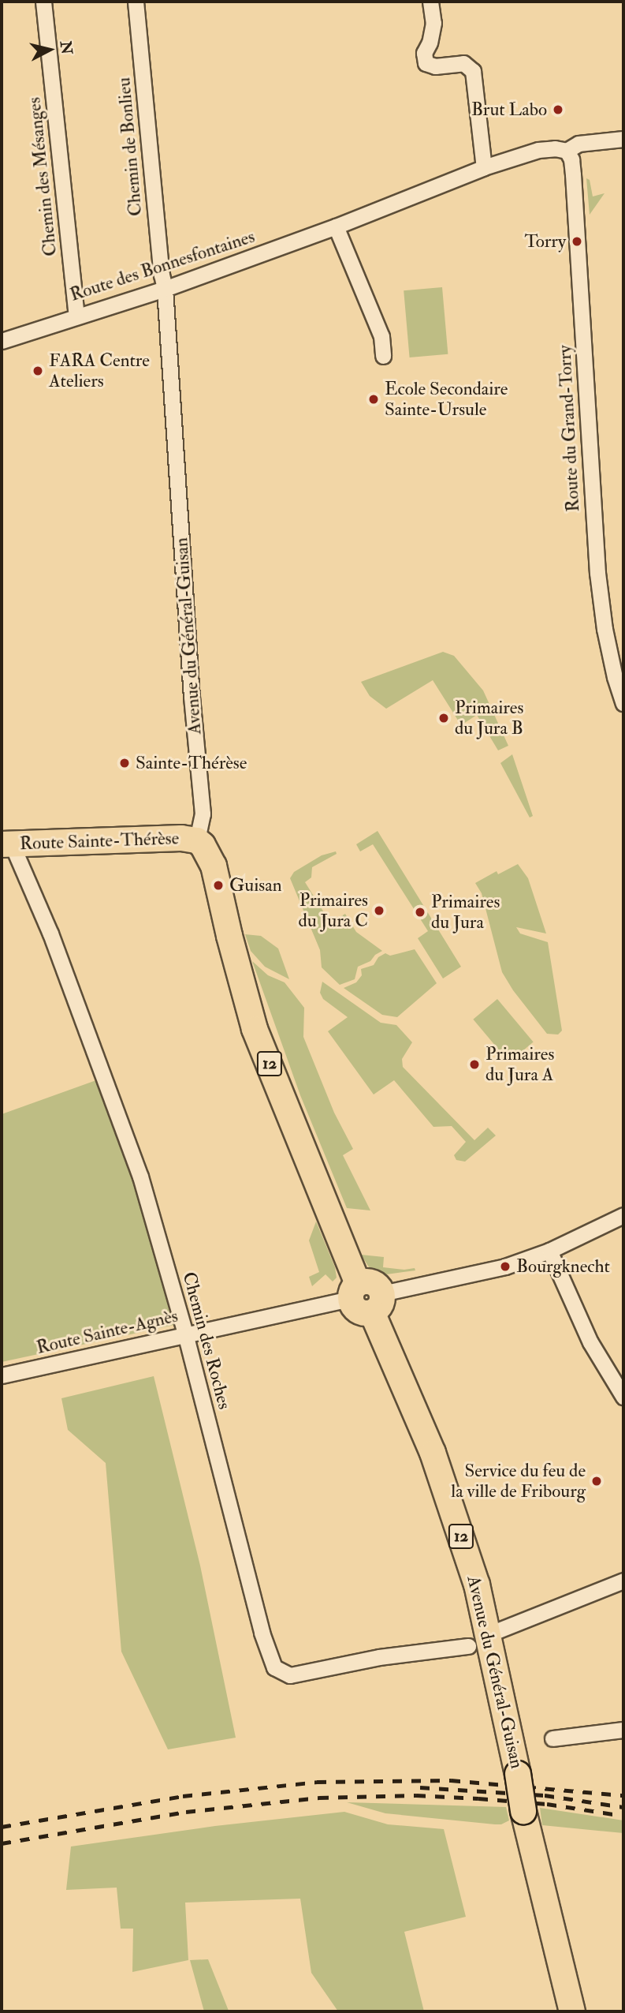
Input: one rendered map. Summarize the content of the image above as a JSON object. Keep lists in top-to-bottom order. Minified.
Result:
{"streets":{"main road":["Avenue du Général-Guisan","Route Sainte-Thérèse","12"],"street":["Chemin de Bonlieu","Chemin des Mésanges","Route des Bonnesfontaines","Route du Grand-Torry","Route Sainte-Agnès","Chemin des Roches"]},"crossings":[["Chemin de Bonlieu","Route des Bonnesfontaines"],["Chemin de Bonlieu","Avenue du Général-Guisan"],["Chemin des Mésanges","Route des Bonnesfontaines"],["Route des Bonnesfontaines","Route du Grand-Torry"],["Route des Bonnesfontaines","Avenue du Général-Guisan"],["Avenue du Général-Guisan","Route Sainte-Thérèse"],["Avenue du Général-Guisan","12"],["Avenue du Général-Guisan","Chemin des Roches"],["Route Sainte-Thérèse","12"],["Route Sainte-Thérèse","Chemin des Roches"],["12","Route Sainte-Agnès"],["Route Sainte-Agnès","Chemin des Roches"]],"places":["Brut Labo","Torry","FARA Centre Ateliers","Ecole Secondaire Sainte-Ursule","Primaires du Jura B","Sainte-Thérèse","Guisan","Primaires du Jura C","Primaires du Jura","Primaires du Jura A","Bourgknecht","Service du feu de la ville de Fribourg"],"north":"right"}
